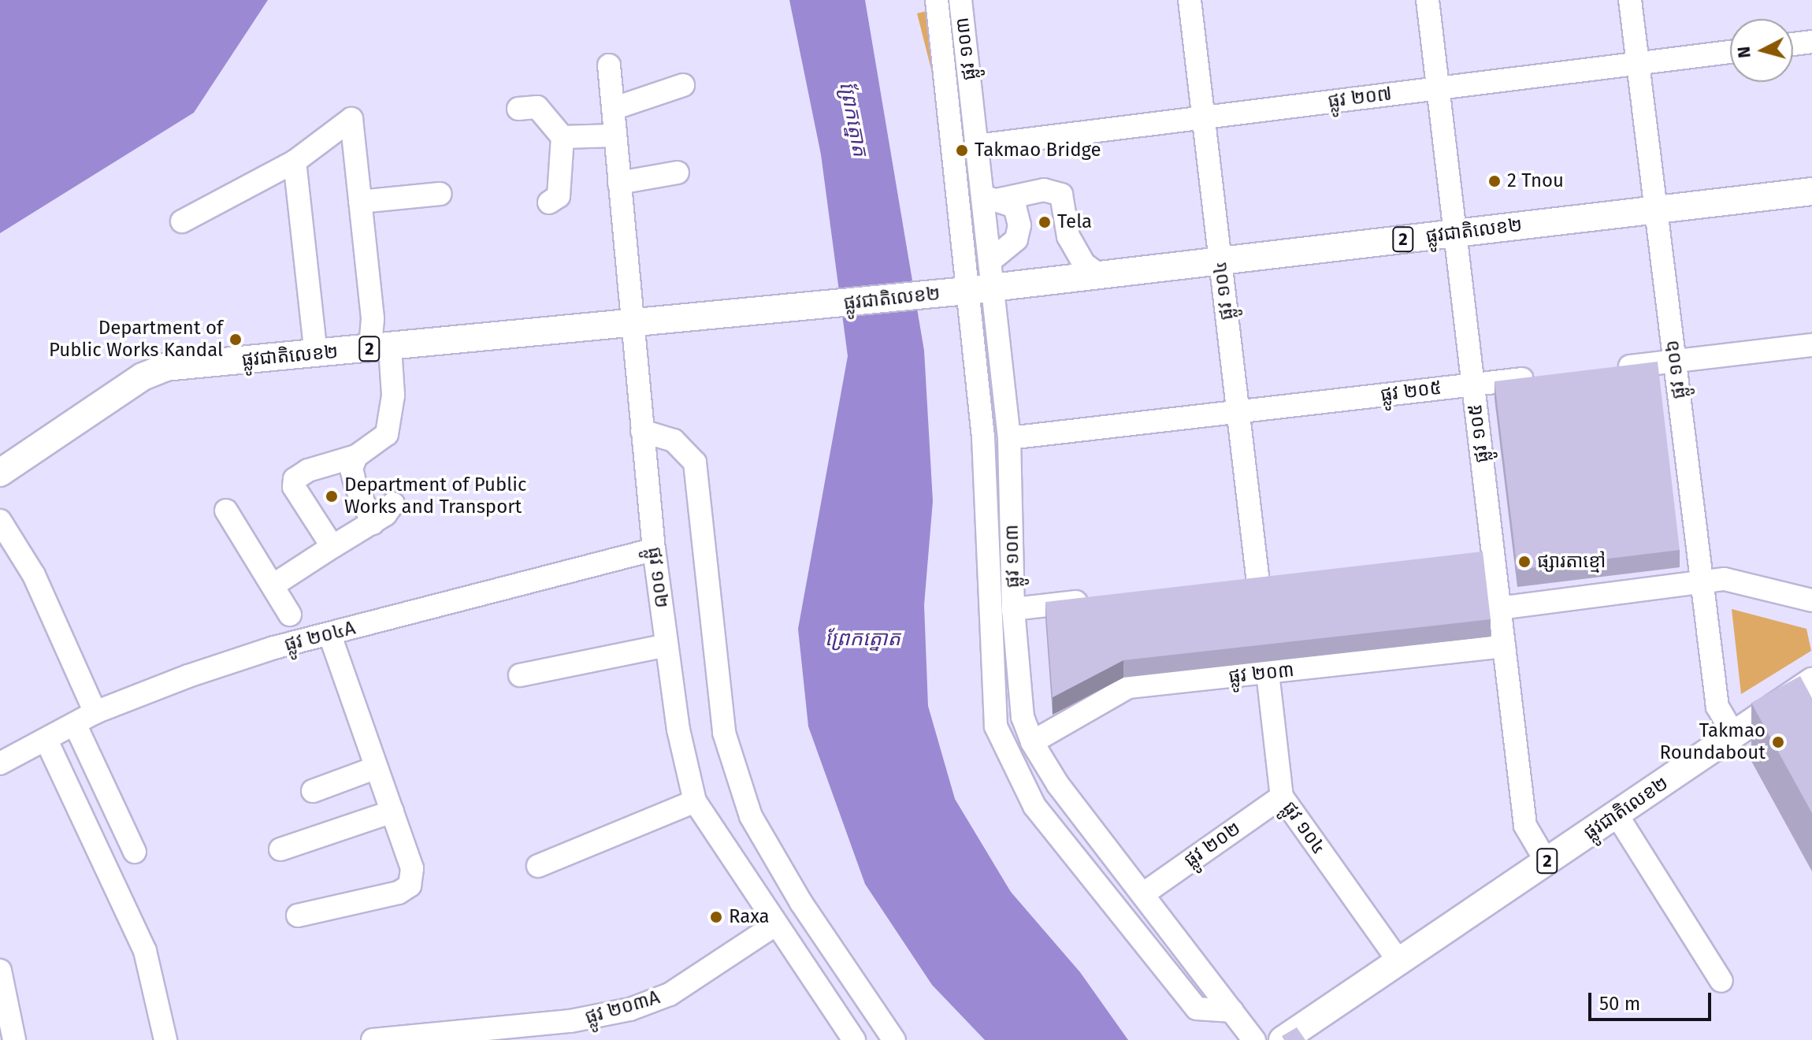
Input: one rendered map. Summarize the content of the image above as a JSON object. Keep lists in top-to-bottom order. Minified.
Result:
{"streets":{"main road":["ផ្លូវជាតិលេខ២","2"],"street":["ផ្លូវ ១០៣","ផ្លូវ ២០៧","ផ្លូវ ១០៤","ផ្លូវ ១០៦","ផ្លូវ ២០៥","ផ្លូវ ១០៥","ផ្លូវ ១០២","ផ្លូវ ២០៤A","ផ្លូវ ២០៣","ផ្លូវ ២០២","ផ្លូវ ២០៣A"]},"crossings":[["ផ្លូវ ១០៣","ផ្លូវ ២០៧"],["ផ្លូវ ១០៣","ផ្លូវជាតិលេខ២"],["ផ្លូវ ១០៣","ផ្លូវ ២០៥"],["ផ្លូវ ១០៣","ផ្លូវ ២០៣"],["ផ្លូវ ១០៣","ផ្លូវ ២០២"],["ផ្លូវ ២០៧","ផ្លូវ ១០៤"],["ផ្លូវ ២០៧","ផ្លូវ ១០៦"],["ផ្លូវ ២០៧","ផ្លូវ ១០៥"],["ផ្លូវជាតិលេខ២","ផ្លូវ ១០៤"],["ផ្លូវជាតិលេខ២","ផ្លូវ ១០៦"],["ផ្លូវជាតិលេខ២","ផ្លូវ ១០៥"],["ផ្លូវជាតិលេខ២","ផ្លូវ ១០២"],["ផ្លូវ ១០៤","ផ្លូវ ២០៥"],["ផ្លូវ ១០៤","ផ្លូវ ២០៣"],["ផ្លូវ ១០៤","ផ្លូវ ២០២"],["ផ្លូវ ២០៥","ផ្លូវ ១០៥"],["ផ្លូវ ១០៥","ផ្លូវ ២០៣"],["ផ្លូវ ១០២","ផ្លូវ ២០៤A"],["ផ្លូវ ១០២","ផ្លូវ ២០៣A"]],"water":["ព្រែកត្នោត"],"places":["Takmao Bridge","2 Tnou","Tela","Department of Public Works Kandal","Department of Public Works and Transport","ផ្សារតាខ្មៅ","Takmao Roundabout","Raxa"],"scale_bar":"50 m","north":"left"}
